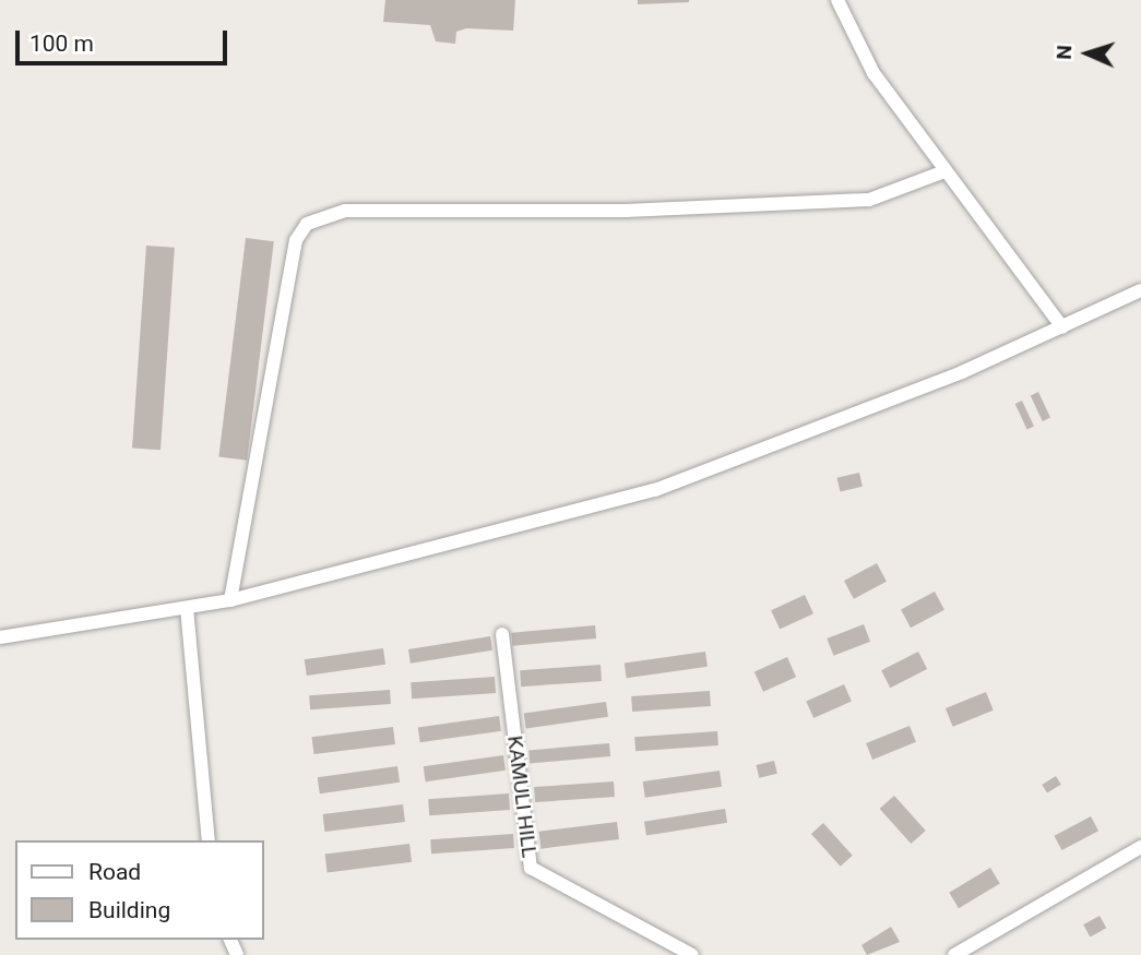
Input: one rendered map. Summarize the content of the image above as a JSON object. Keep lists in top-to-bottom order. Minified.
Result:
{"streets":{"street":["KAMULI HILL"]},"legend":["Road","Building"],"scale_bar":"100 m","north":"left"}
